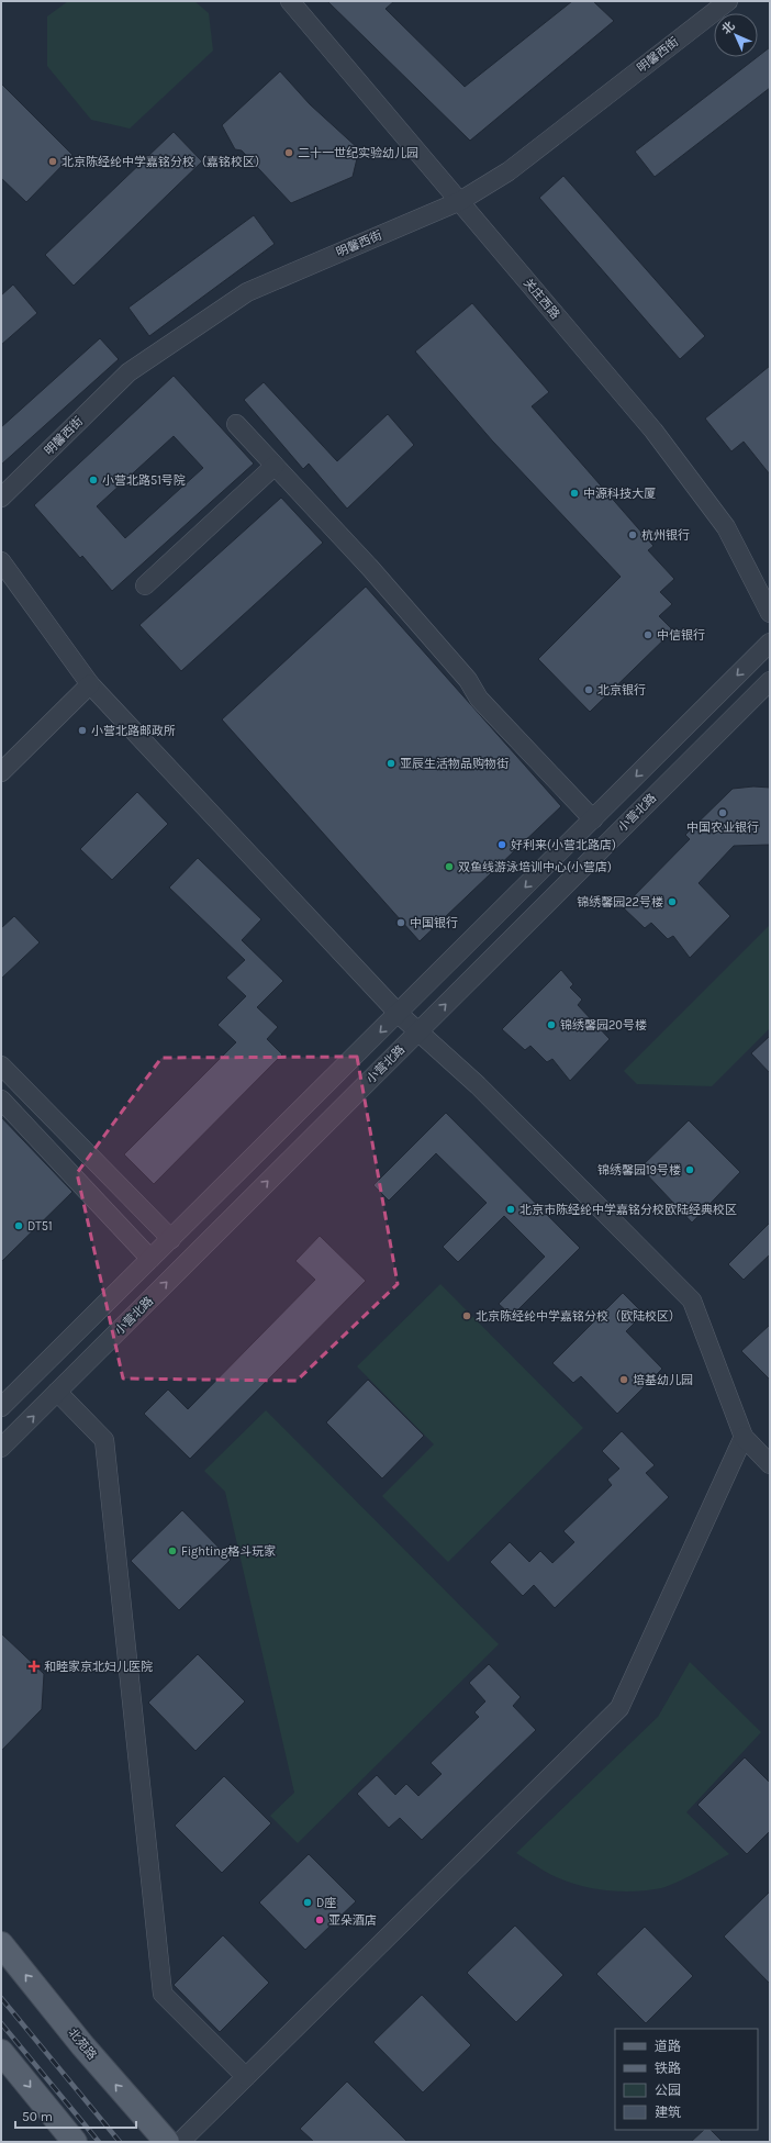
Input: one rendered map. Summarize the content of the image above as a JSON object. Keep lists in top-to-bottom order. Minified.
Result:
{"streets":{"main road":["北苑路"],"street":["明馨西街","关庄西路","小营北路"]},"crossings":[["明馨西街","关庄西路"]],"places":{"other":["二十一世纪实验幼儿园","北京陈经纶中学嘉铭分校（嘉铭校区）","小营北路51号院","中源科技大厦","杭州银行","中信银行","北京银行","小营北路邮政所","亚辰生活物品购物街","中国农业银行","好利来(小营北路店)","双鱼线游泳培训中心(小营店)","锦绣馨园22号楼","中国银行","锦绣馨园20号楼","锦绣馨园19号楼","北京市陈经纶中学嘉铭分校欧陆经典校区","DT51","北京陈经纶中学嘉铭分校（欧陆校区）","培基幼儿园","Fighting格斗玩家","D座","亚朵酒店"],"health":["和睦家京北妇儿医院"]},"legend":["道路","铁路","公园","建筑"],"scale_bar":"50 m","north":"top left"}
